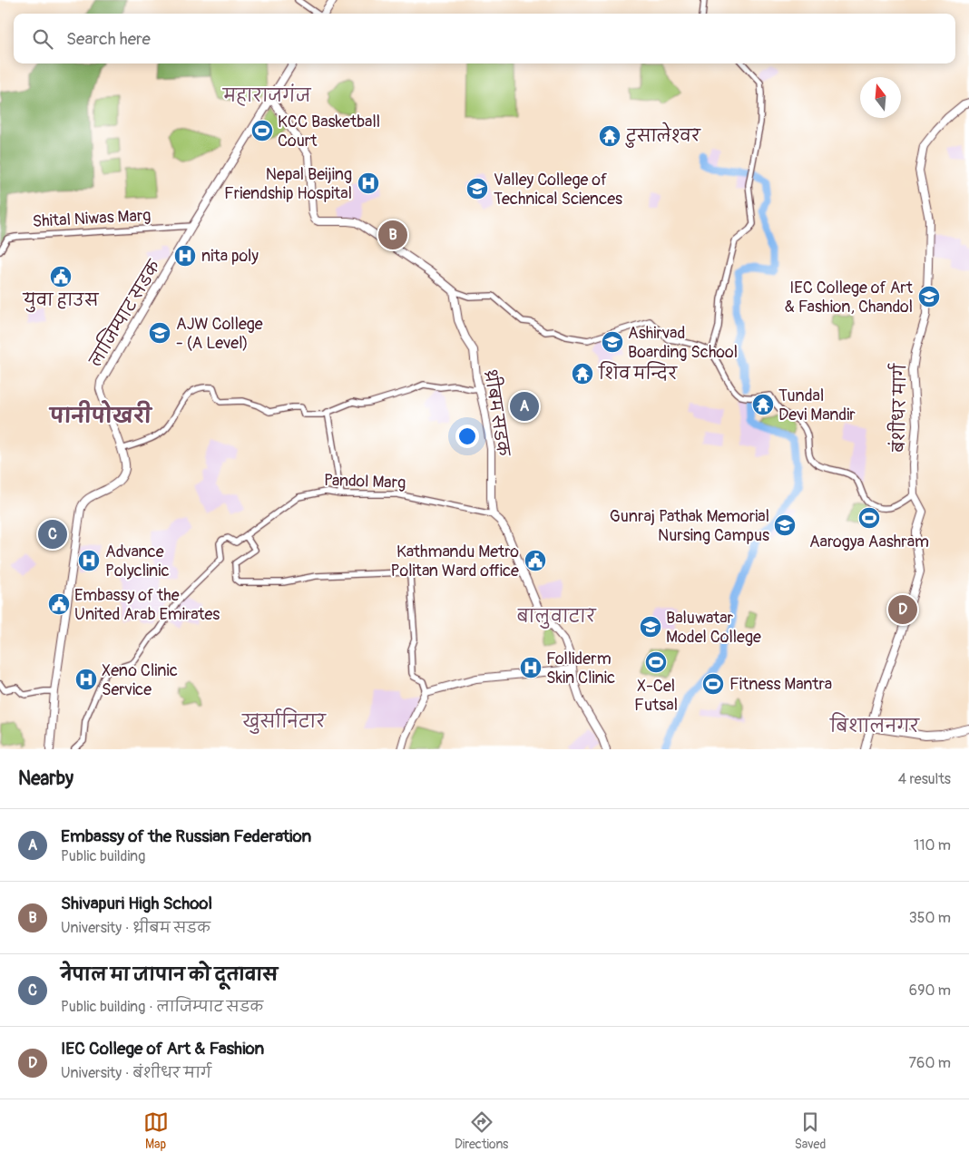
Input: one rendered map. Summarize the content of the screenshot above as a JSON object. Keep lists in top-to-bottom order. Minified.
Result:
{"streets":{"main road":["लाजिम्पाट सडक","बंशीधर मार्ग","थ्रीबम सडक"],"street":["Shital Niwas Marg","Pandol Marg"]},"crossings":[["Shital Niwas Marg","लाजिम्पाट सडक"],["थ्रीबम सडक","Pandol Marg"]],"districts":["महाराजगंज","पानीपोखरी","बालुवाटार","खुर्सानिटार","बिशालनगर"],"places":{"sports":["KCC Basketball Court","Aarogya Aashram","X-Cel Futsal","Fitness Mantra"],"temple":["टुसालेश्वर","शिव मन्दिर","Tundal Devi Mandir"],"hospital":["Nepal Beijing Friendship Hospital","nita poly","Advance Polyclinic","Folliderm Skin Clinic","Xeno Clinic Service"],"school or university":["Valley College of Technical Sciences","IEC College of Art & Fashion, Chandol","AJW College - (A Level)","Ashirvad Boarding School","Gunraj Pathak Memorial Nursing Campus","Baluwatar Model College"],"public building":["युवा हाउस","Kathmandu Metro Politan Ward office","Embassy of the United Arab Emirates"]},"north":"top","page":{"search":"Search here","pins":["B","A","C","D"],"heading":["Nearby","4 results"],"list":[{"mark":"A","name":"Embassy of the Russian Federation","note":"Public building","value":"110 m"},{"mark":"B","name":"Shivapuri High School","note":"University · थ्रीबम सडक","value":"350 m"},{"mark":"C","name":"नेपाल मा जापान को दूतावास","note":"Public building · लाजिम्पाट सडक","value":"690 m"},{"mark":"D","name":"IEC College of Art & Fashion","note":"University · बंशीधर मार्ग","value":"760 m"}],"nav":["Map","Directions","Saved"]}}
